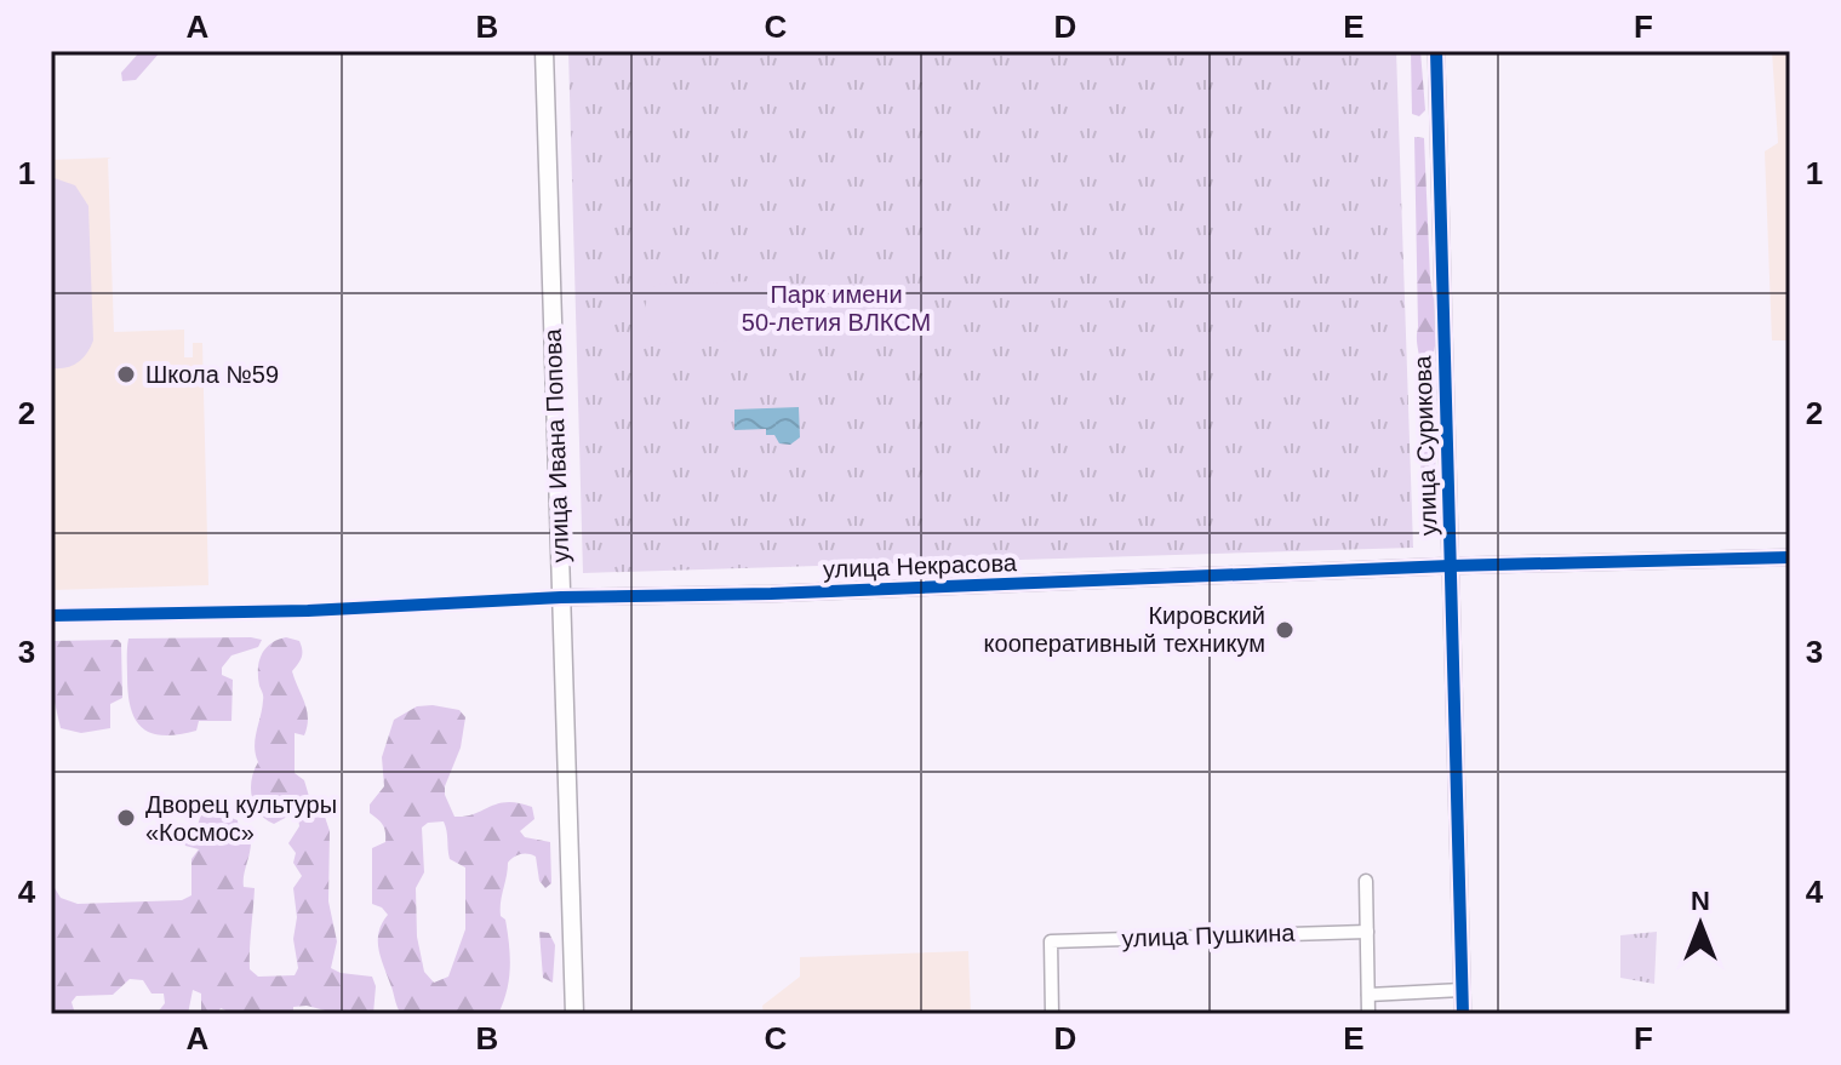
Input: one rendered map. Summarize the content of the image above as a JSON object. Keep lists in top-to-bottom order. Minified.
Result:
{"streets":{"main road":["улица Ивана Попова"],"street":["улица Сурикова","улица Некрасова","улица Пушкина"]},"crossings":[["улица Ивана Попова","улица Некрасова"],["улица Сурикова","улица Некрасова"]],"parks":["Парк имени 50-летия ВЛКСМ"],"places":["Школа №59","Кировский кооперативный техникум","Дворец культуры «Космос»"],"north":"top","grid":{"columns":["A","B","C","D","E","F"],"rows":["1","2","3","4"]}}
